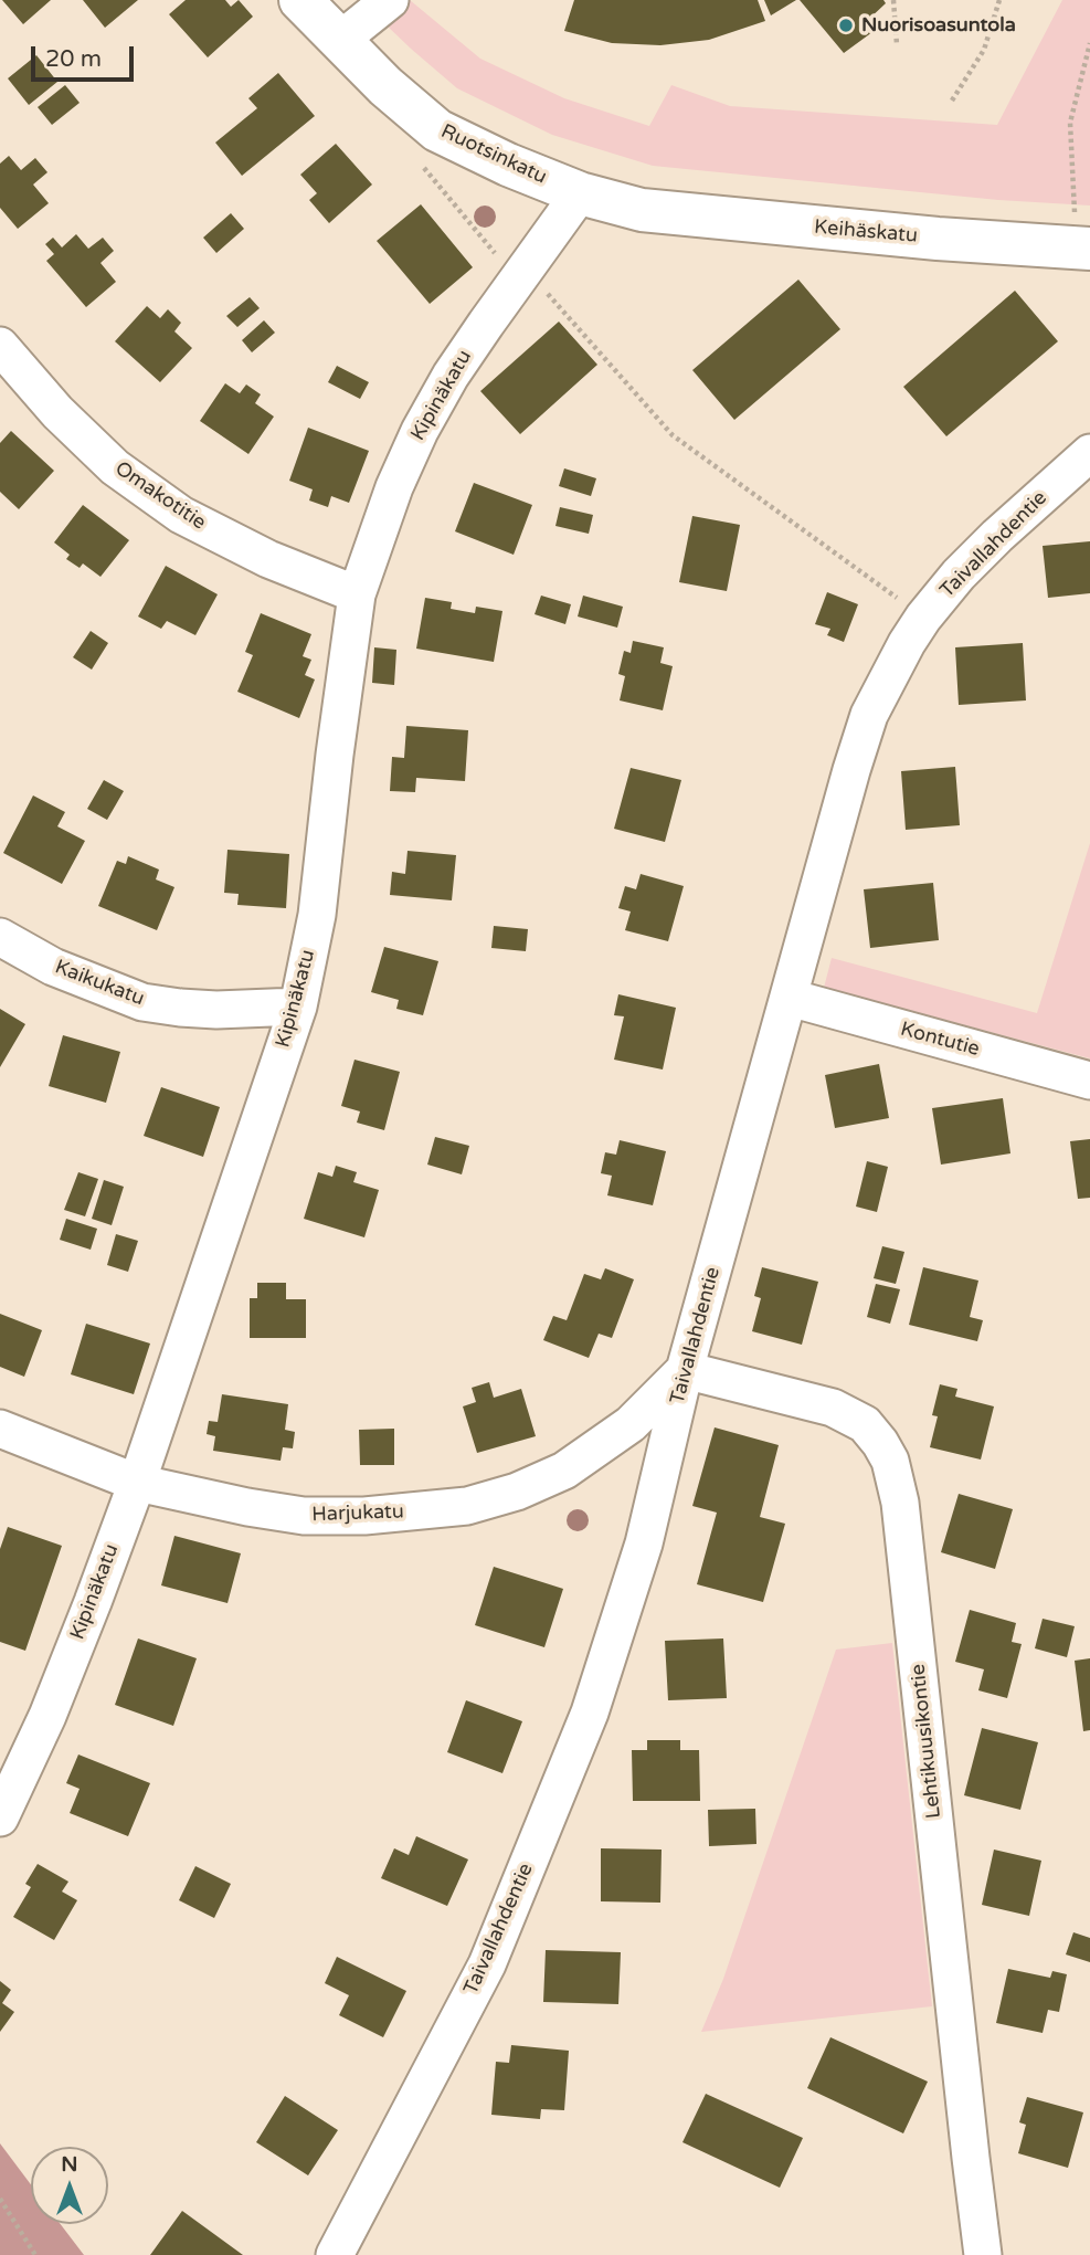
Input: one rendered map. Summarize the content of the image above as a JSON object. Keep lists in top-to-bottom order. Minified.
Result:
{"streets":{"street":["Ruotsinkatu","Keihäskatu","Kipinäkatu","Omakotitie","Taivallahdentie","Kaikukatu","Kontutie","Harjukatu","Lehtikuusikontie"]},"crossings":[["Ruotsinkatu","Keihäskatu"],["Ruotsinkatu","Kipinäkatu"],["Kipinäkatu","Omakotitie"],["Kipinäkatu","Kaikukatu"],["Kipinäkatu","Harjukatu"],["Taivallahdentie","Kontutie"],["Taivallahdentie","Harjukatu"],["Taivallahdentie","Lehtikuusikontie"],["Harjukatu","Lehtikuusikontie"]],"places":["Nuorisoasuntola"],"scale_bar":"20 m","north":"top"}
